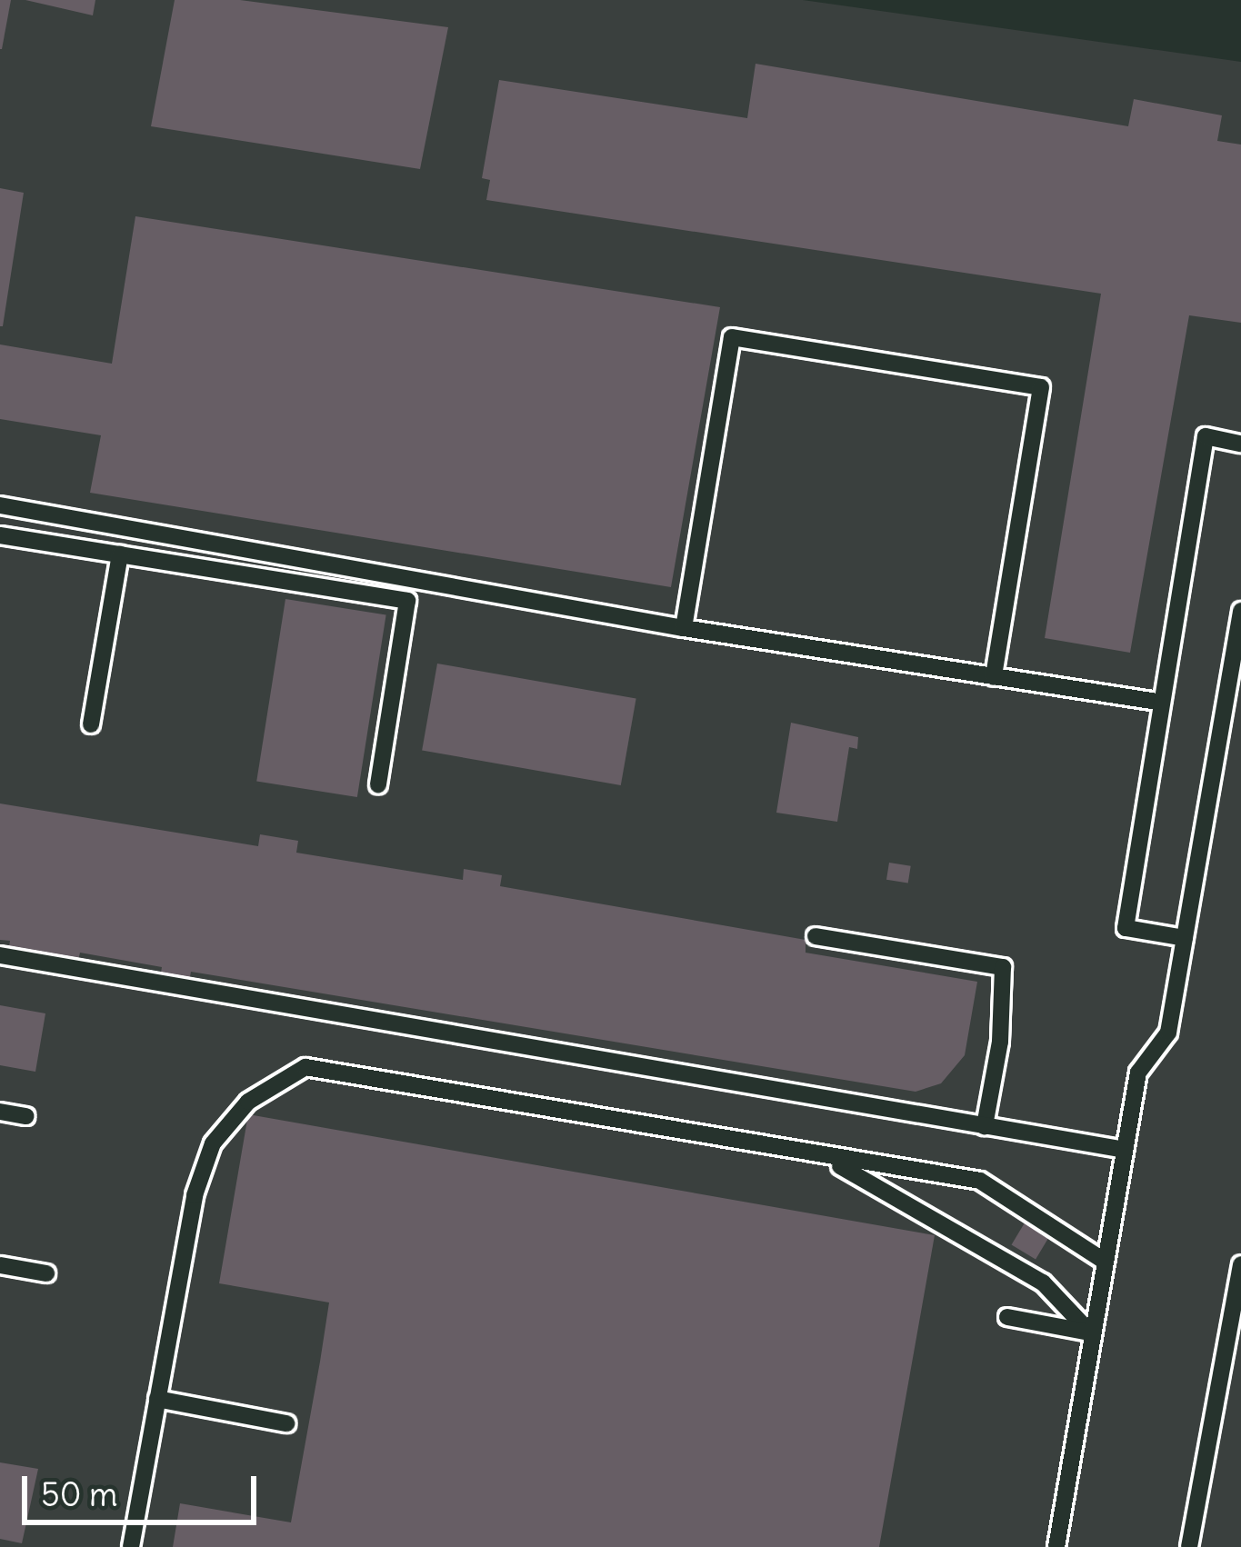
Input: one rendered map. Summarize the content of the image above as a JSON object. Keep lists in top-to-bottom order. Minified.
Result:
{"scale_bar":"50 m"}
